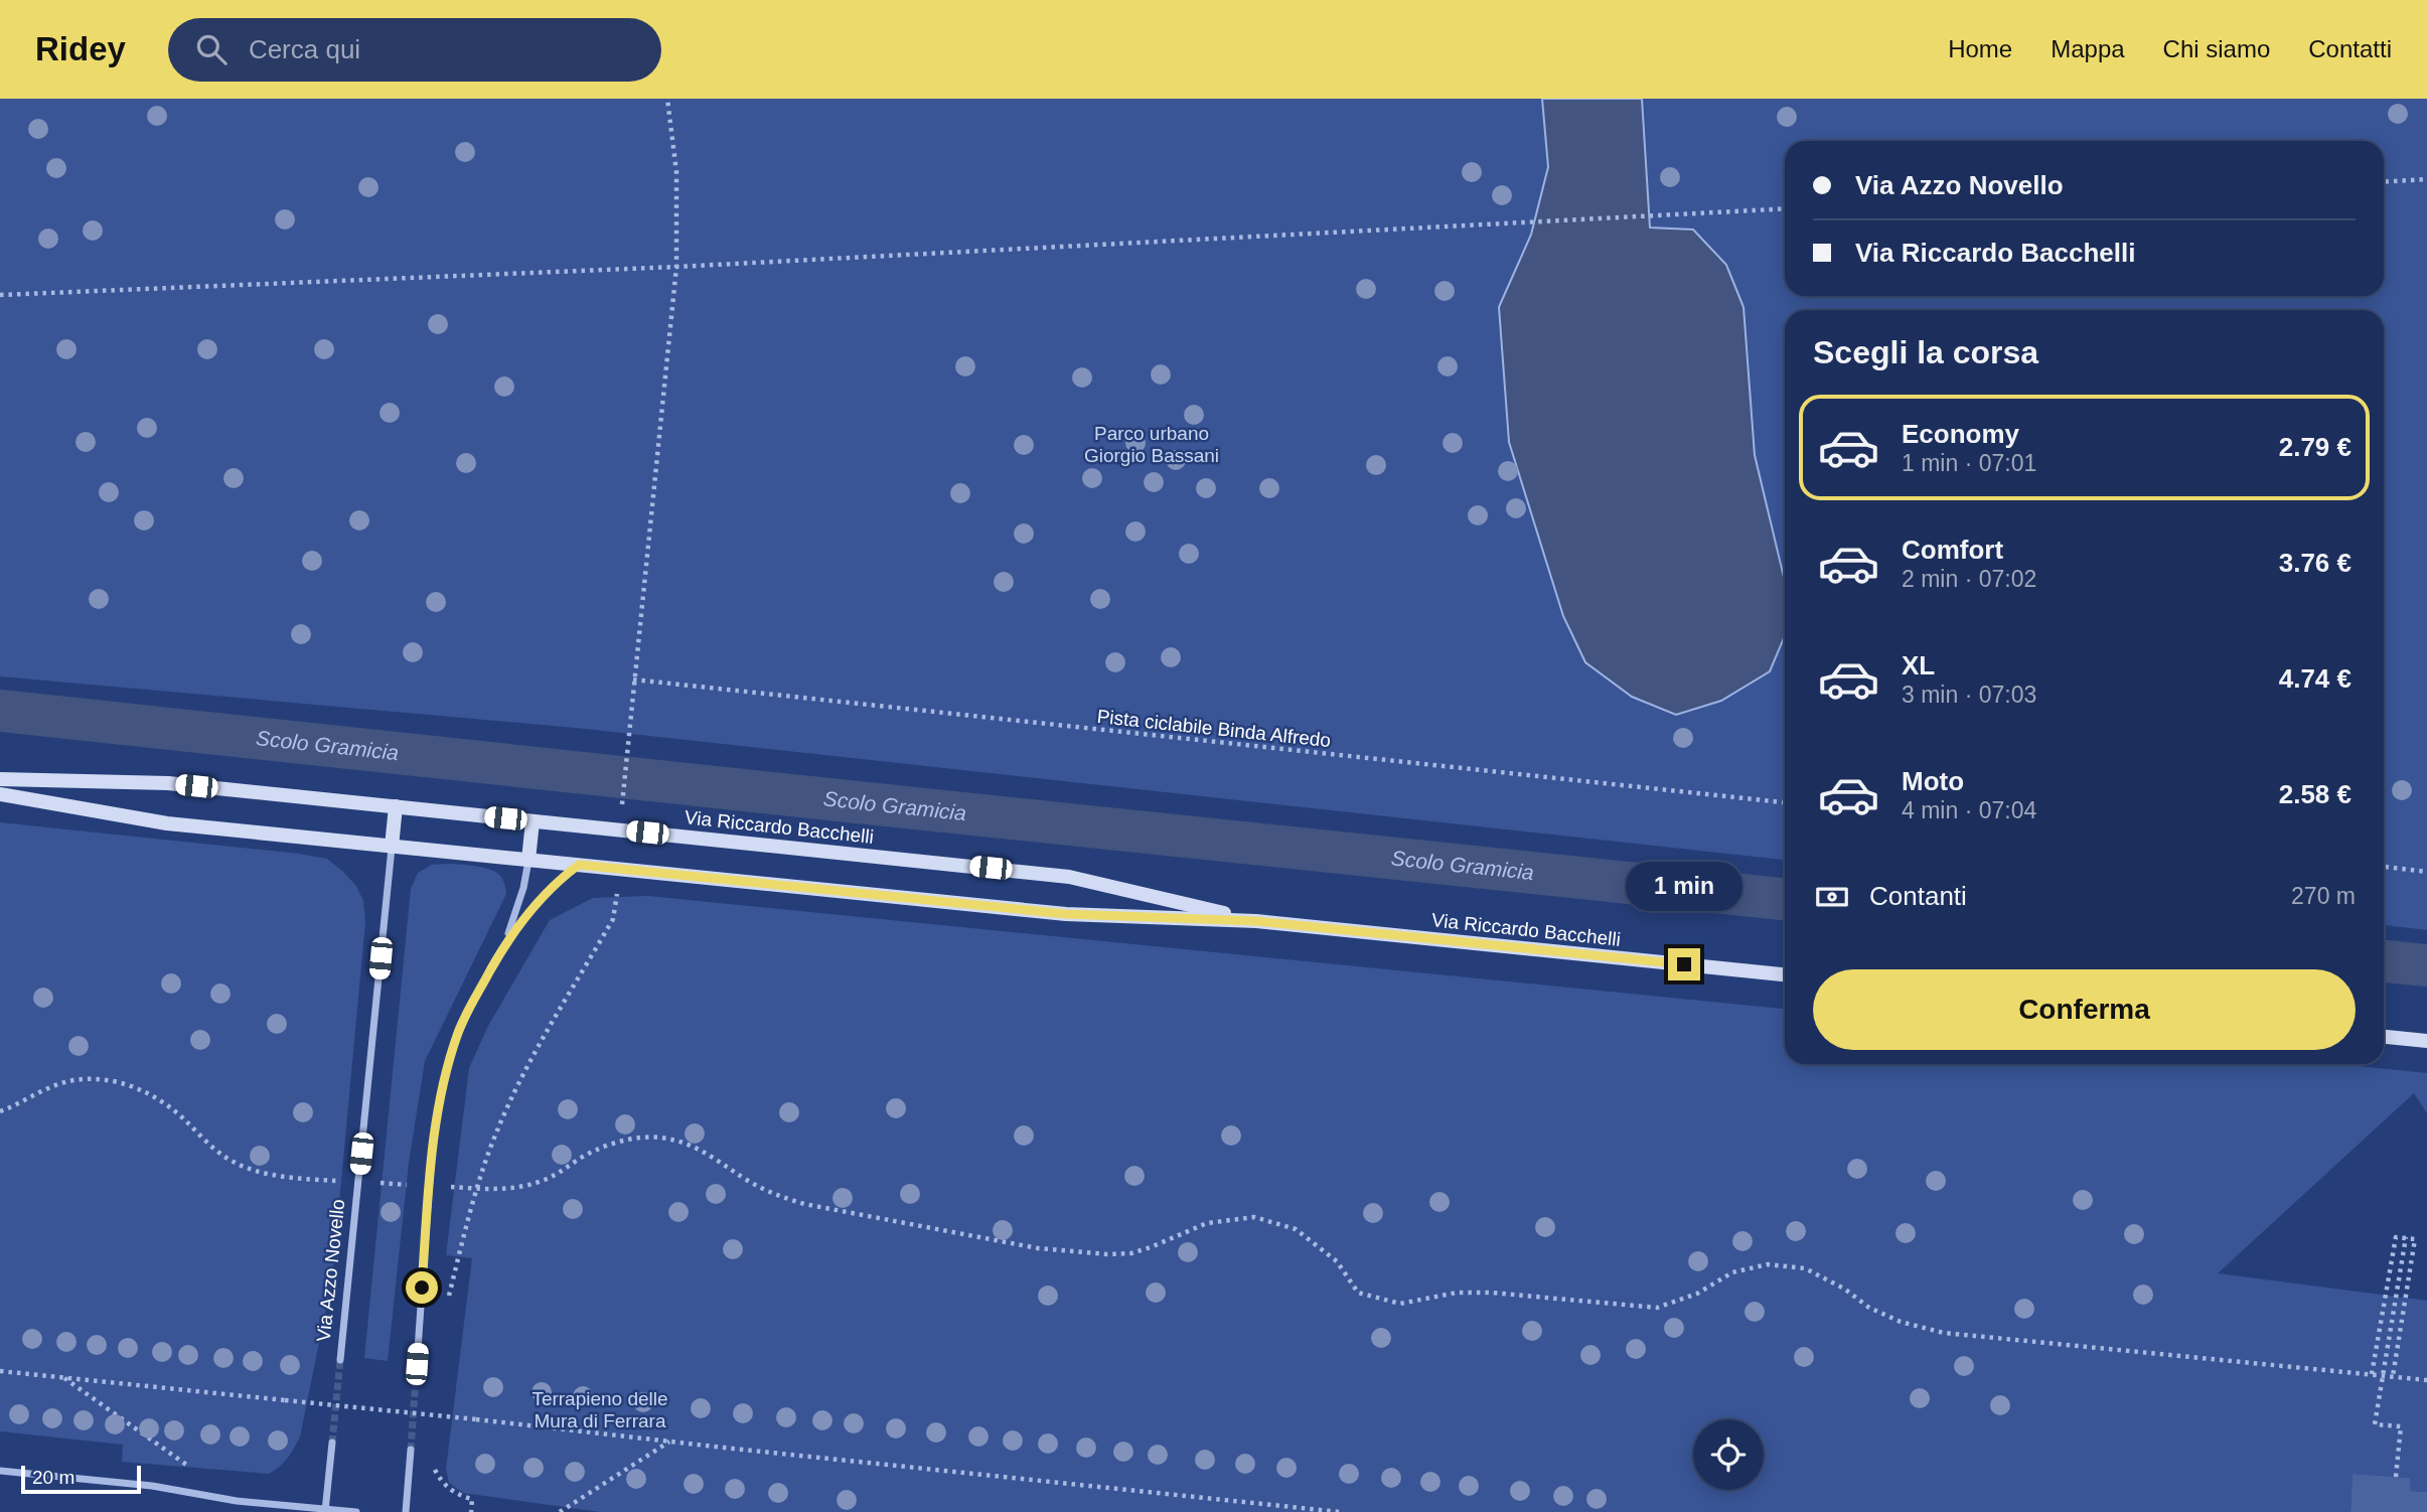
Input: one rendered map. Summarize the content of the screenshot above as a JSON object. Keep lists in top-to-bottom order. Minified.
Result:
{"streets":{"main road":["Via Riccardo Bacchelli","Via Azzo Novello"],"path":["Pista ciclabile Binda Alfredo"]},"crossings":[["Via Riccardo Bacchelli","Via Azzo Novello"]],"water":["Scolo Gramicia"],"parks":["Parco urbano Giorgio Bassani","Terrapieno delle Mura di Ferrara"],"scale_bar":"20 m","page":{"header":"Ridey","search":"Cerca qui","nav":["Home","Mappa","Chi siamo","Contatti"],"banner":["Via Azzo Novello","Via Riccardo Bacchelli"],"heading":"Scegli la corsa","list":[{"name":"Economy","note":"1 min · 07:01","value":"2.79 €"},{"name":"Comfort","note":"2 min · 07:02","value":"3.76 €"},{"name":"XL","note":"3 min · 07:03","value":"4.74 €"},{"name":"Moto","note":"4 min · 07:04","value":"2.58 €"}],"pay":["Contanti","270 m"],"bubble":"1 min","buttons":"Conferma","scale":"20 m"}}
